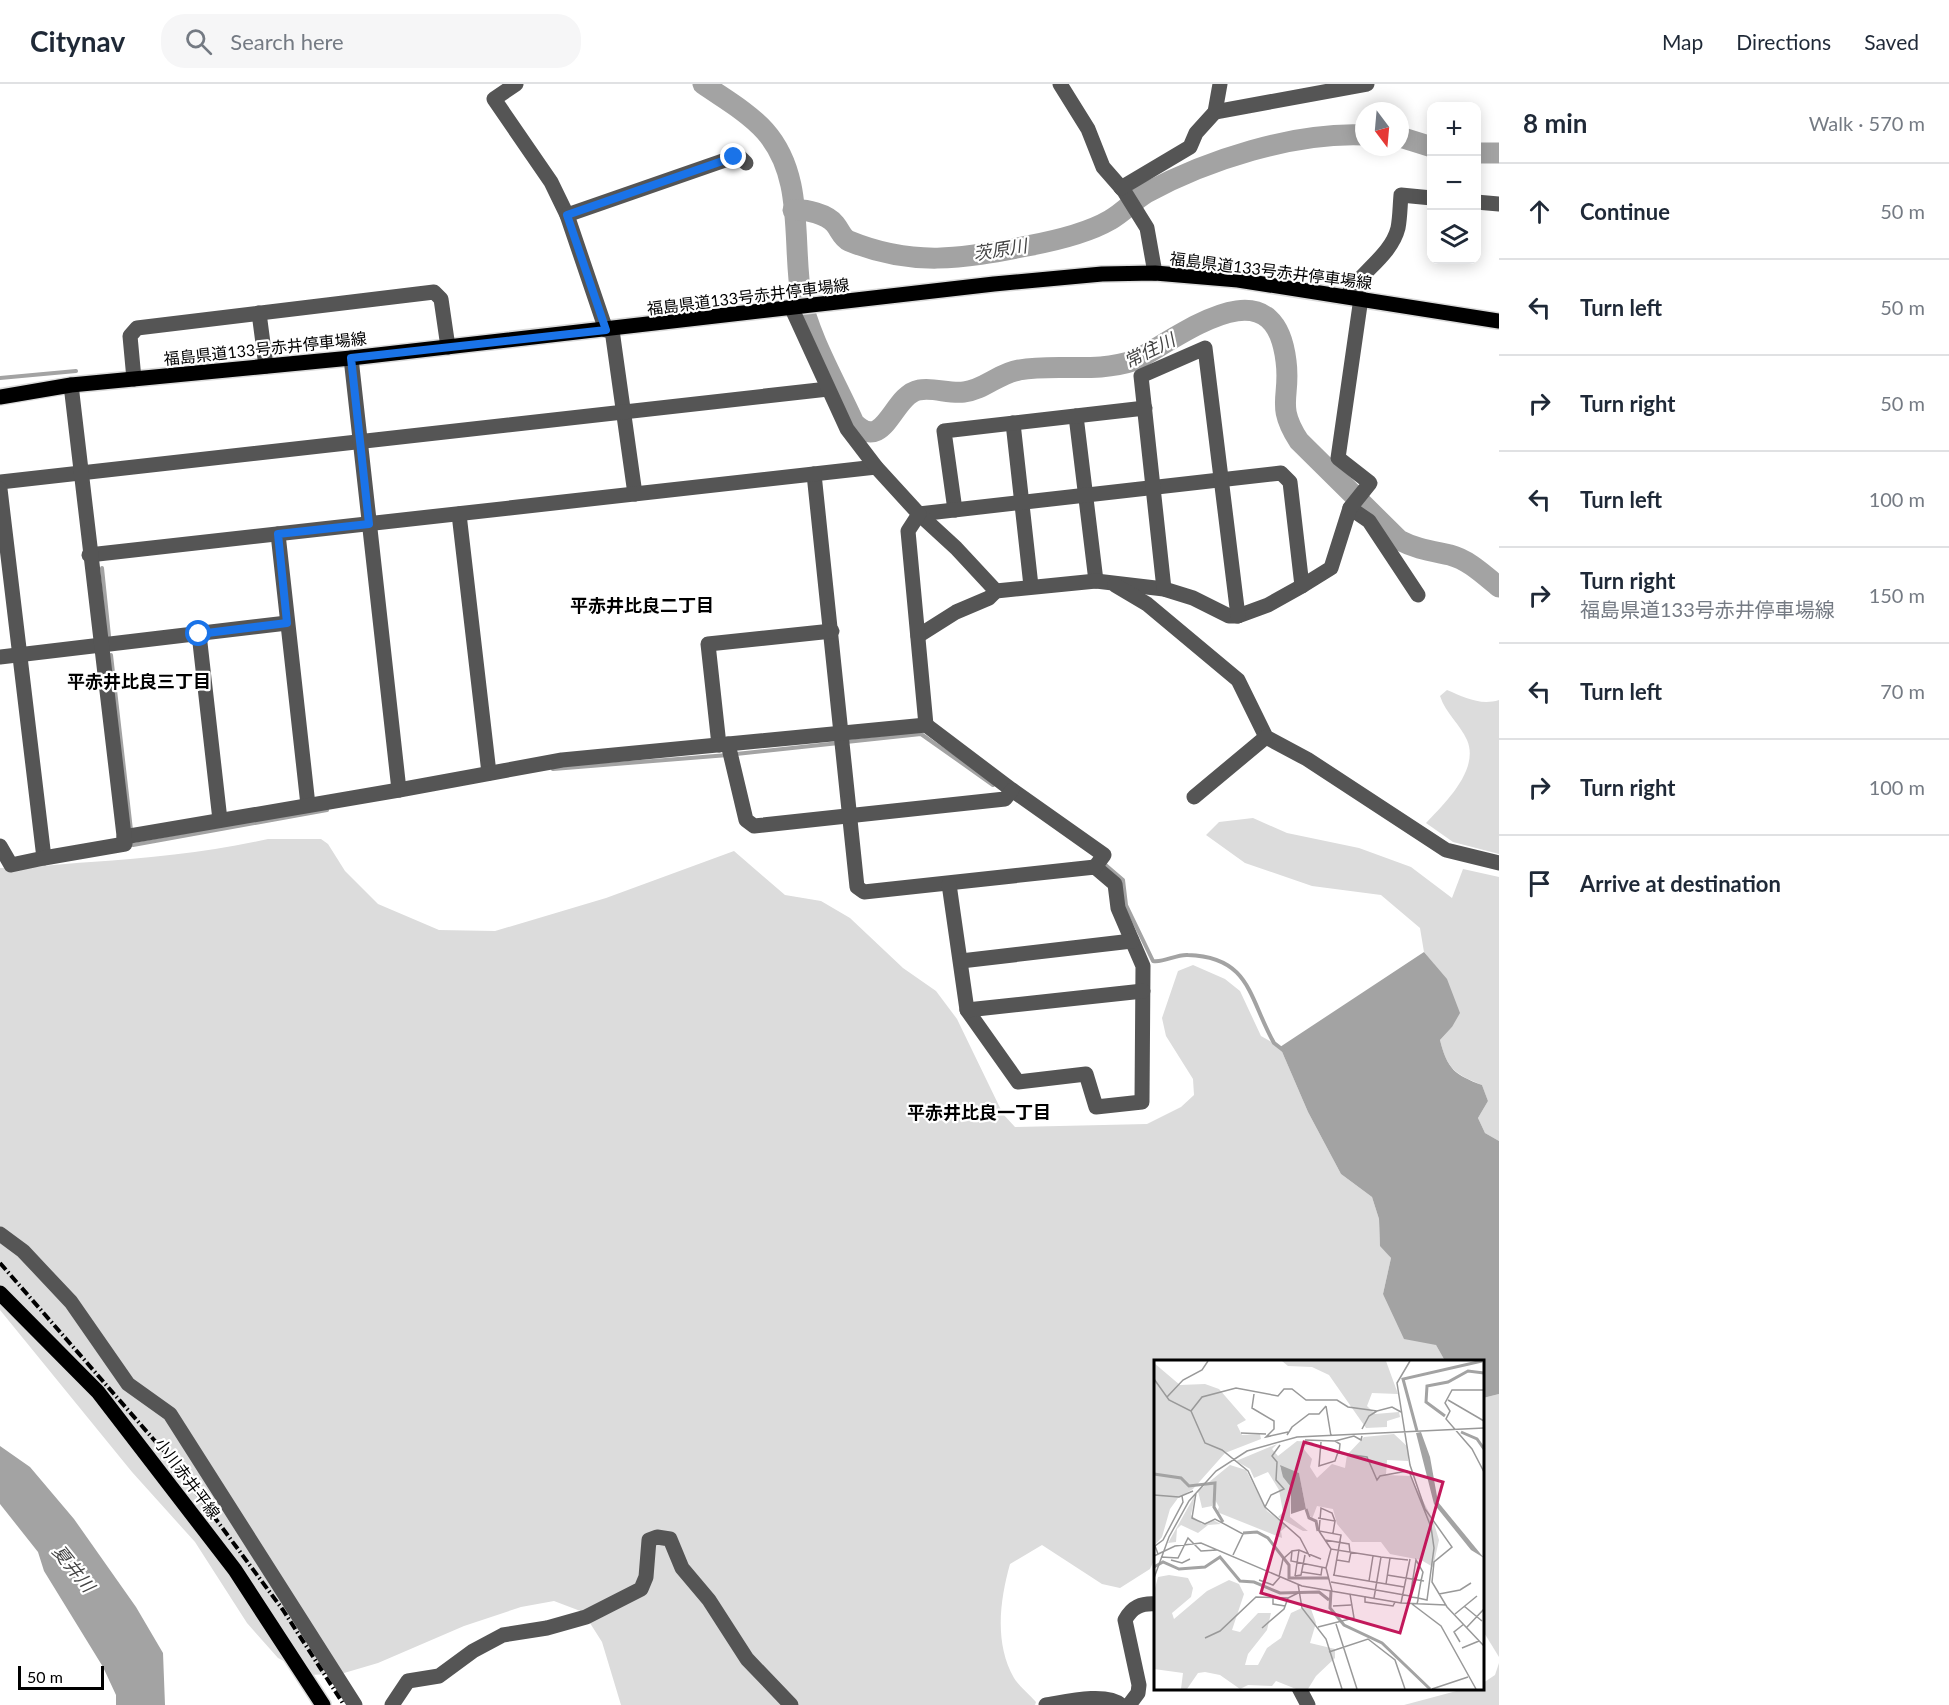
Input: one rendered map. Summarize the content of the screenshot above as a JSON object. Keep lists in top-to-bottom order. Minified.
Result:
{"streets":{"main road":["福島県道133号赤井停車場線","小川赤井平線"]},"districts":["平赤井比良二丁目","平赤井比良三丁目","平赤井比良一丁目"],"water":["茨原川","常住川","夏井川"],"scale_bar":"50 m","north":"bottom","page":{"header":"Citynav","search":"Search here","nav":["Map","Directions","Saved"],"heading":["8 min","Walk · 570 m"],"map_buttons":["+","−"],"list":[["Continue","50 m"],["Turn left","50 m"],["Turn right","50 m"],["Turn left","100 m"],["Turn right","福島県道133号赤井停車場線","150 m"],["Turn left","70 m"],["Turn right","100 m"],"Arrive at destination"],"scale":"50 m"}}
